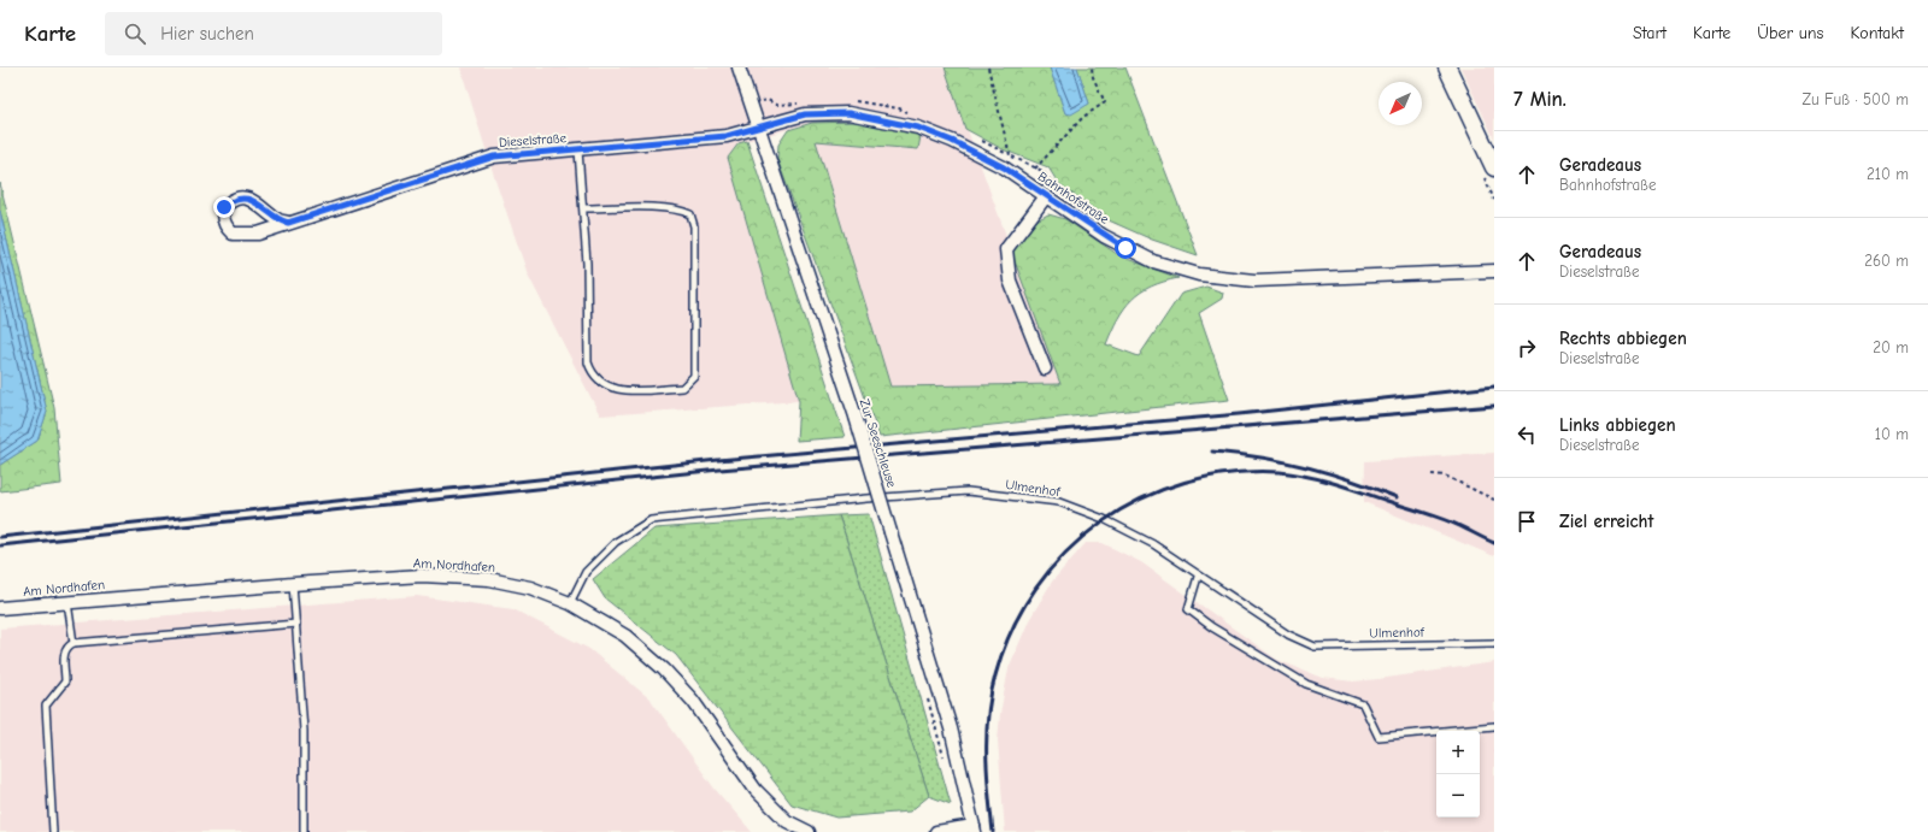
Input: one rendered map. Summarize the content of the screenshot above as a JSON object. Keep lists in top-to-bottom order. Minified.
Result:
{"streets":{"street":["Dieselstraße","Bahnhofstraße","Zur Seeschleuse","Am Nordhafen"],"lane":["Ulmenhof"]},"crossings":[["Dieselstraße","Bahnhofstraße"],["Dieselstraße","Zur Seeschleuse"],["Bahnhofstraße","Zur Seeschleuse"],["Ulmenhof","Am Nordhafen"]],"north":"bottom left","page":{"header":"Karte","search":"Hier suchen","nav":["Start","Karte","Über uns","Kontakt"],"heading":["7 Min.","Zu Fuß · 500 m"],"list":[["Geradeaus","Bahnhofstraße","210 m"],["Geradeaus","Dieselstraße","260 m"],["Rechts abbiegen","Dieselstraße","20 m"],["Links abbiegen","Dieselstraße","10 m"],"Ziel erreicht"],"map_buttons":["+","−"]}}
